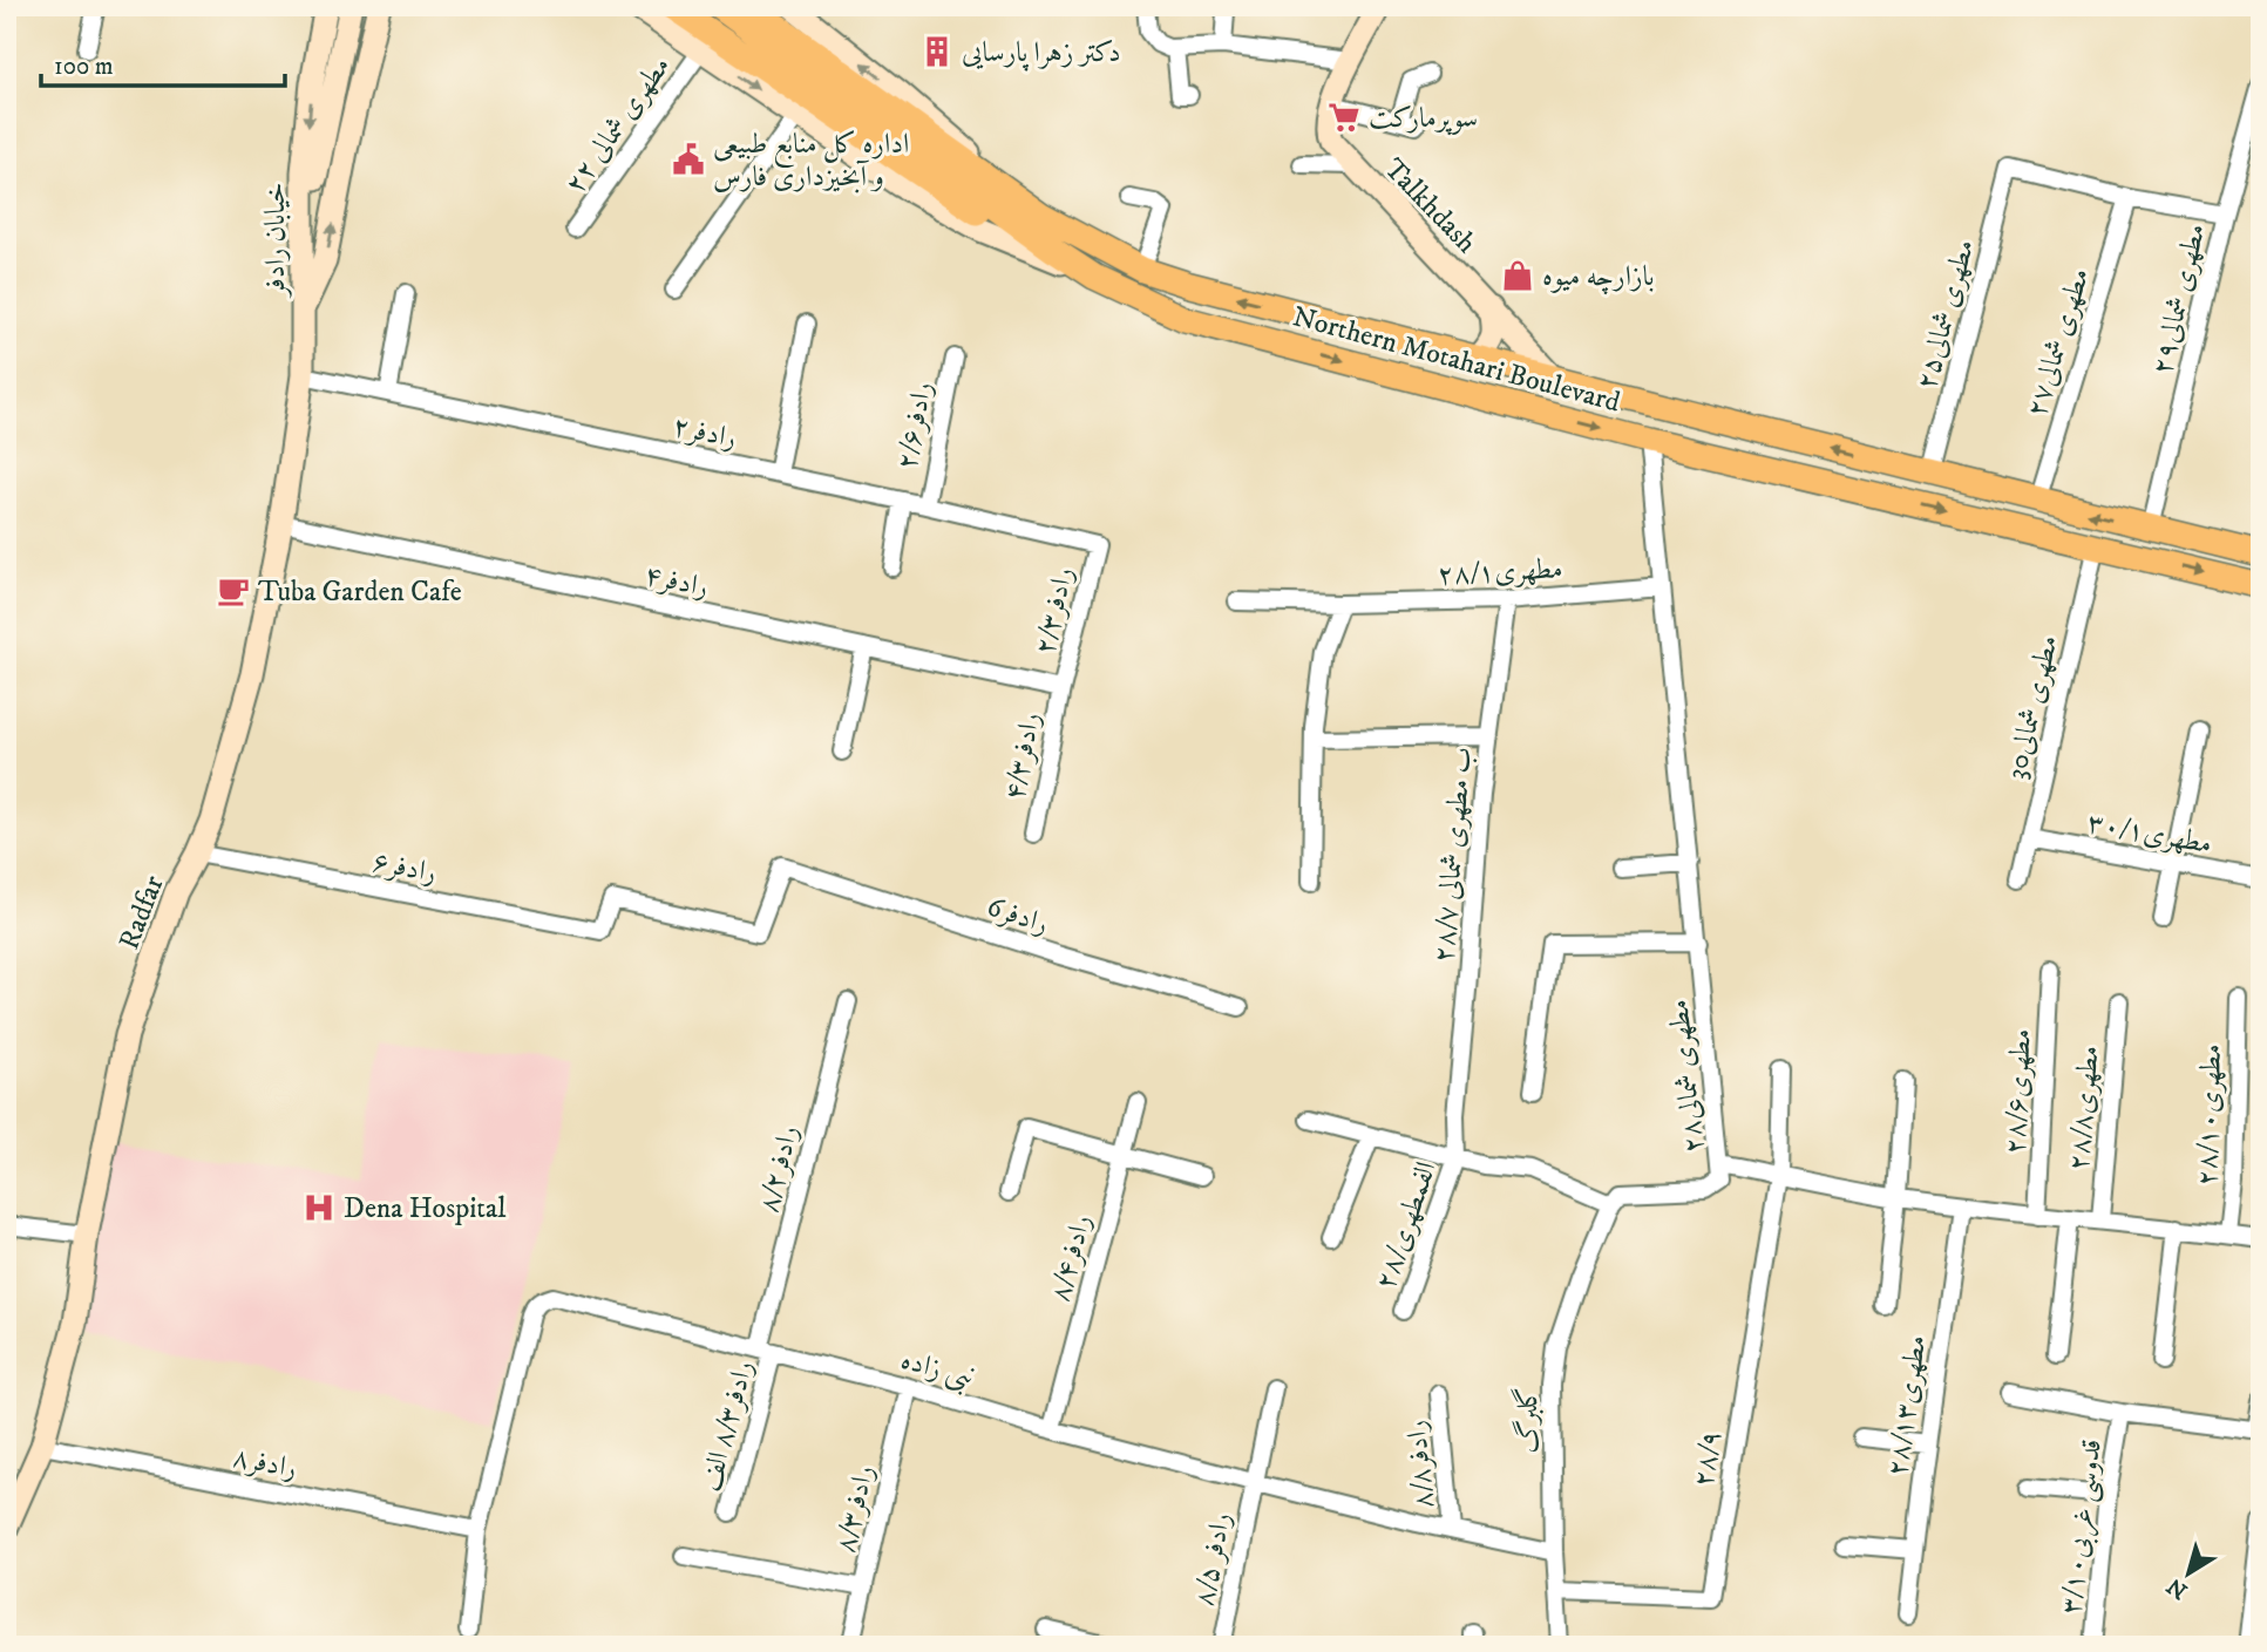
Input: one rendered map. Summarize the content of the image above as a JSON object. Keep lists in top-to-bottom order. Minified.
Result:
{"streets":{"main road":["Northern Motahari Boulevard"],"street":["مطهرى شمالى ۲۲","Talkhdash","خیابان رادفر","مطهرى شمالى۲۹","مطهرى شمالى۲۵","مطهرى شمالى۲۷","رادفر۲/۶","رادفر۲","مطهری۲۸/۱","رادفر۴","رادفر۲/۳","مطهرى شمالى30","رادفر۴/۳","مطهری۳۰/۱","۲۸/۷ ب مطهرى شمالى","رادفر۶","Radfar","6رادفر","مطهرى شمالى۲۸","مطهری۲۸/۶","مطهری۲۸/۸","مطهری۲۸/۱۰","رادفر۸/۲","۲۸/الفمطهری","رادفر۸/۴","نبی زاده","مطهری۲۸/۱۳","گلبرگ","رادفر۸/۳ الف","۲۸/۹","رادفر۸","۸/۸رادفر","رادفر۸/۳","قدوسی غربی۳/۱۰","۸/۵ رادفر"]},"crossings":[["Talkhdash","Northern Motahari Boulevard"],["خیابان رادفر","Radfar"],["مطهرى شمالى۲۹","Northern Motahari Boulevard"],["مطهرى شمالى۲۵","مطهرى شمالى۲۷"],["مطهرى شمالى۲۵","Northern Motahari Boulevard"],["مطهرى شمالى۲۷","Northern Motahari Boulevard"],["Northern Motahari Boulevard","مطهرى شمالى30"],["Northern Motahari Boulevard","مطهرى شمالى۲۸"],["رادفر۲/۶","رادفر۲"],["رادفر۲","رادفر۲/۳"],["رادفر۲","Radfar"],["مطهری۲۸/۱","۲۸/۷ ب مطهرى شمالى"],["مطهری۲۸/۱","مطهرى شمالى۲۸"],["رادفر۴","رادفر۲/۳"],["رادفر۴","رادفر۴/۳"],["رادفر۴","Radfar"],["رادفر۲/۳","رادفر۴/۳"],["مطهرى شمالى30","مطهری۳۰/۱"],["۲۸/۷ ب مطهرى شمالى","۲۸/الفمطهری"],["رادفر۶","Radfar"],["رادفر۶","6رادفر"],["Radfar","رادفر۸"],["مطهرى شمالى۲۸","مطهری۲۸/۶"],["مطهرى شمالى۲۸","مطهری۲۸/۸"],["مطهرى شمالى۲۸","مطهری۲۸/۱۰"],["مطهرى شمالى۲۸","مطهری۲۸/۱۳"],["مطهرى شمالى۲۸","۲۸/۹"],["رادفر۸/۲","نبی زاده"],["رادفر۸/۲","رادفر۸/۳ الف"],["رادفر۸/۴","نبی زاده"],["نبی زاده","گلبرگ"],["نبی زاده","رادفر۸/۳ الف"],["نبی زاده","رادفر۸"],["نبی زاده","۸/۸رادفر"],["نبی زاده","رادفر۸/۳"],["نبی زاده","۸/۵ رادفر"],["گلبرگ","۲۸/۹"]],"places":{"building":["دکتر زهرا پارسایی"],"supermarket":["سوپرمارکت"],"public building":["اداره کل منابع طبیعى و آبخیزدارى فارس"],"shop":["بازارچه میوه"],"cafe":["Tuba Garden Cafe"],"hospital":["Dena Hospital"]},"scale_bar":"100 m","north":"bottom left"}
